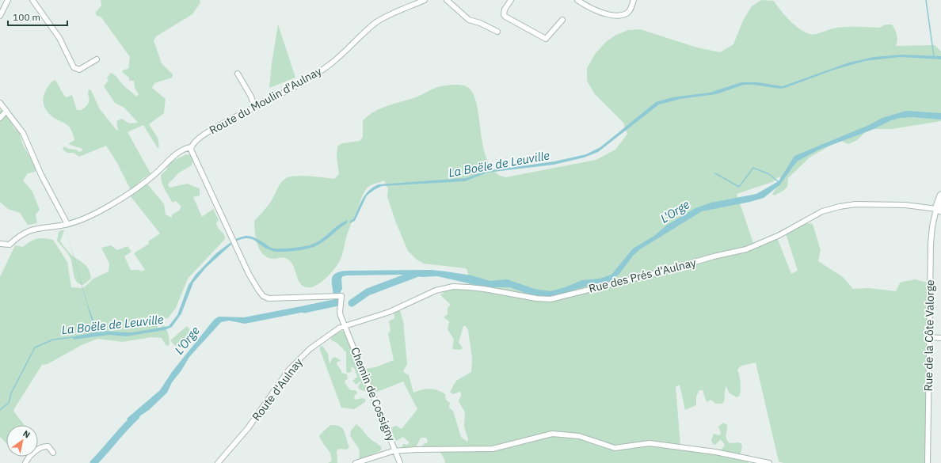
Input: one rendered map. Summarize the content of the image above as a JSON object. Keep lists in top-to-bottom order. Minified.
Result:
{"streets":{"street":["Route du Moulin d'Aulnay","Rue des Prés d'Aulnay","Rue de la Côte Valorge","Route d'Aulnay","Chemin de Cossigny"]},"crossings":[["Route du Moulin d'Aulnay","Chemin de Cossigny"],["Rue des Prés d'Aulnay","Rue de la Côte Valorge"],["Rue des Prés d'Aulnay","Route d'Aulnay"],["Rue des Prés d'Aulnay","Chemin de Cossigny"],["Route d'Aulnay","Chemin de Cossigny"]],"water":["La Boële de Leuville","L'Orge"],"scale_bar":"100 m","north":"top right"}
